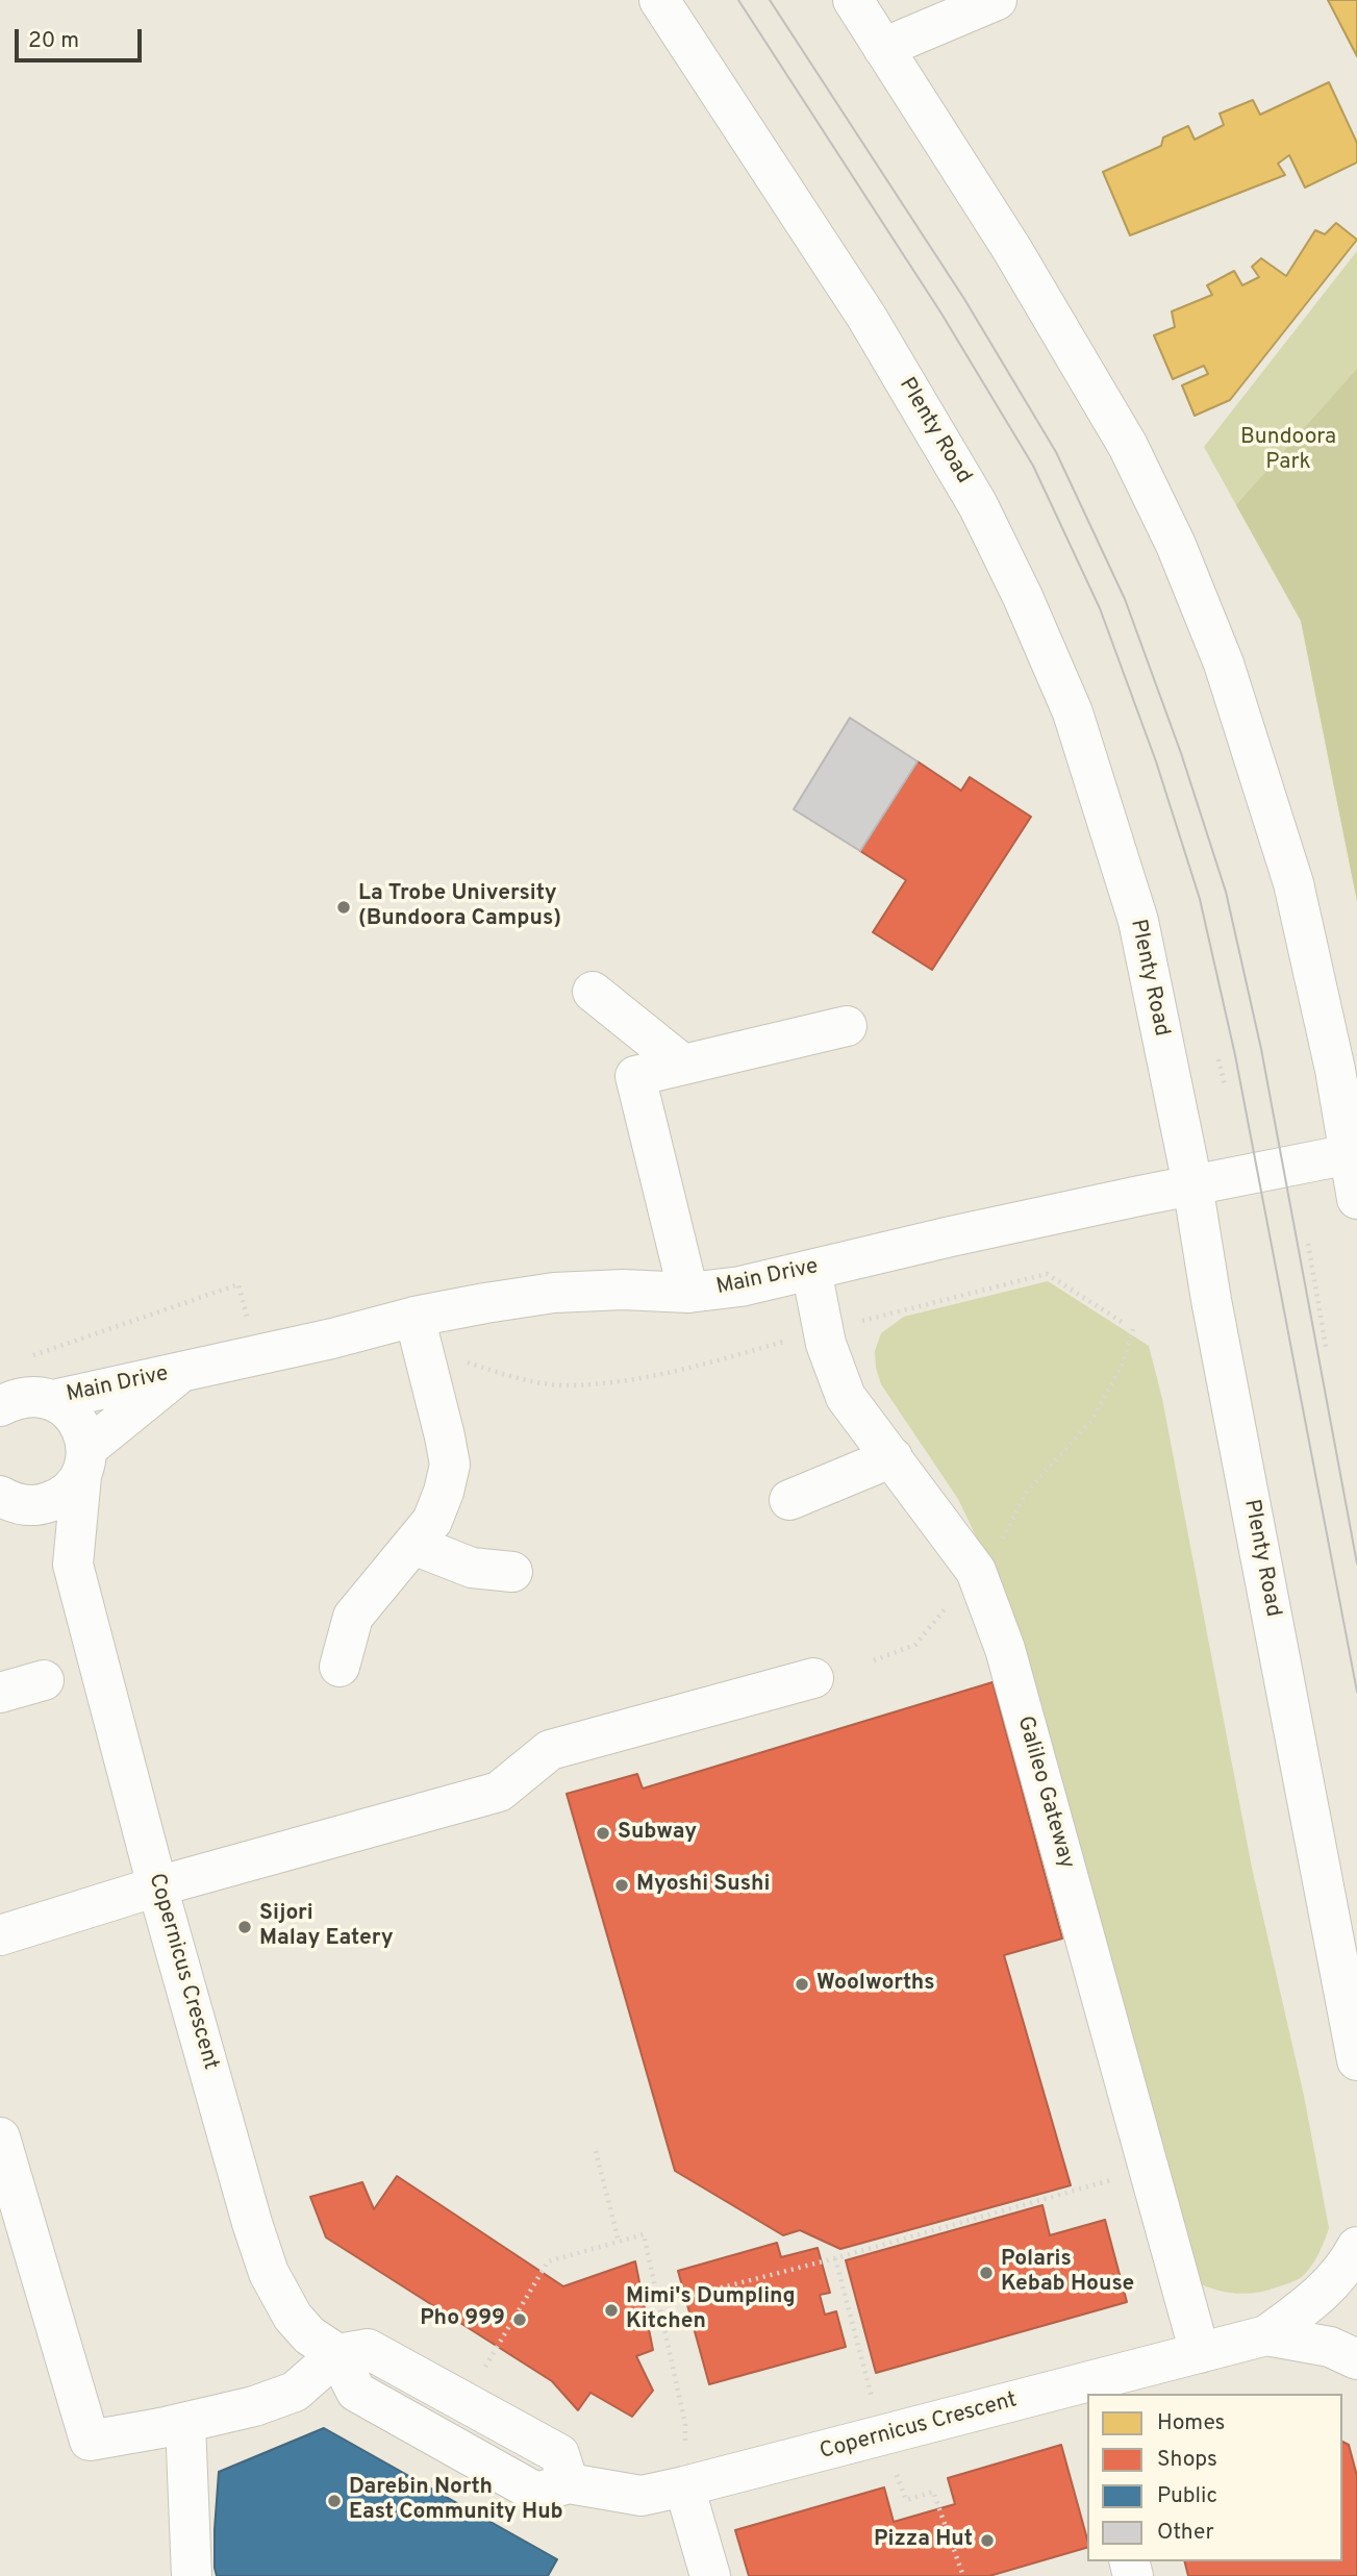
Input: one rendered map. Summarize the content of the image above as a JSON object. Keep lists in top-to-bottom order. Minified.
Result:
{"streets":{"main road":["Plenty Road","Main Drive","Galileo Gateway","Copernicus Crescent"]},"crossings":[["Plenty Road","Main Drive"],["Main Drive","Galileo Gateway"],["Main Drive","Copernicus Crescent"],["Galileo Gateway","Copernicus Crescent"]],"parks":["Bundoora Park"],"places":["La Trobe University (Bundoora Campus)","Subway","Myoshi Sushi","Sijori Malay Eatery","Woolworths","Polaris Kebab House","Mimi's Dumpling Kitchen","Pho 999","Darebin North East Community Hub","Pizza Hut"],"legend":["Homes","Shops","Public","Other"],"scale_bar":"20 m"}
